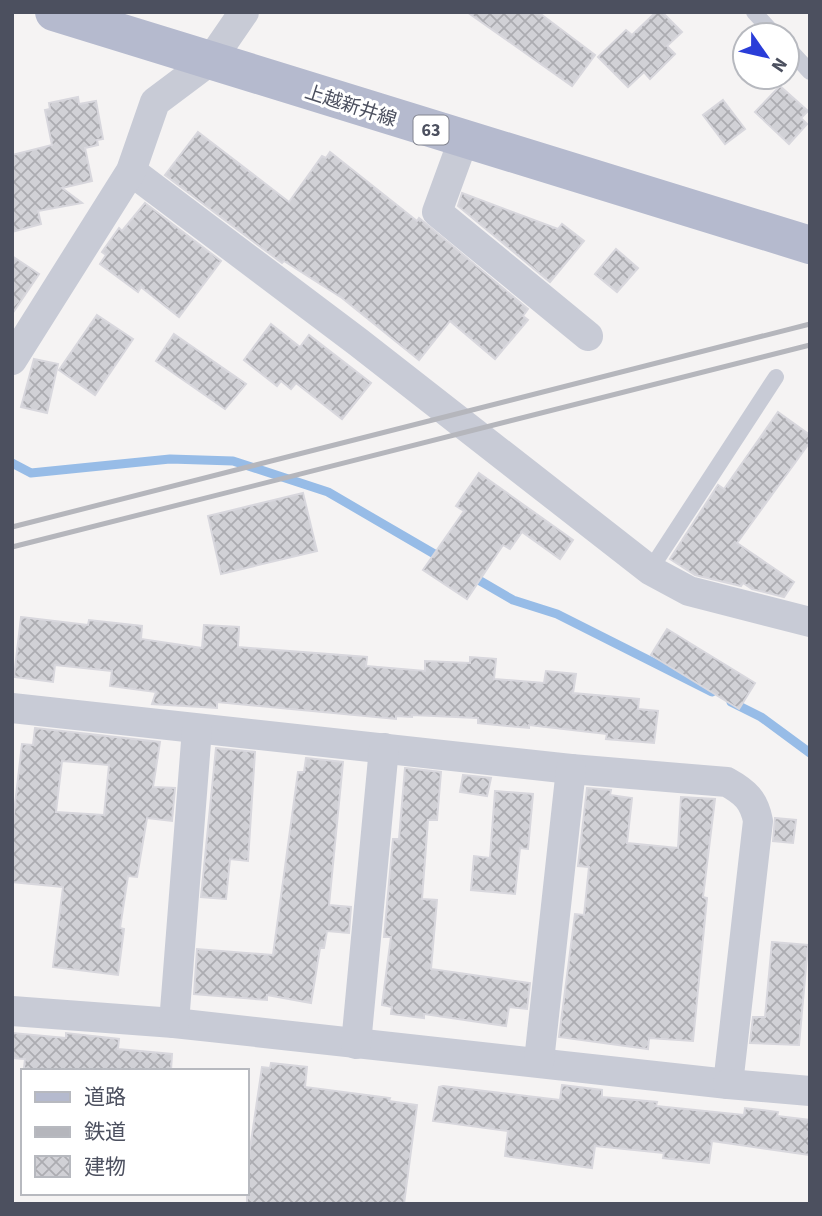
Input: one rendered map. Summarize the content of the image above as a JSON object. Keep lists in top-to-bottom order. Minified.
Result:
{"streets":{"main road":["上越新井線","63"]},"legend":["道路","鉄道","建物"],"north":"bottom right"}
